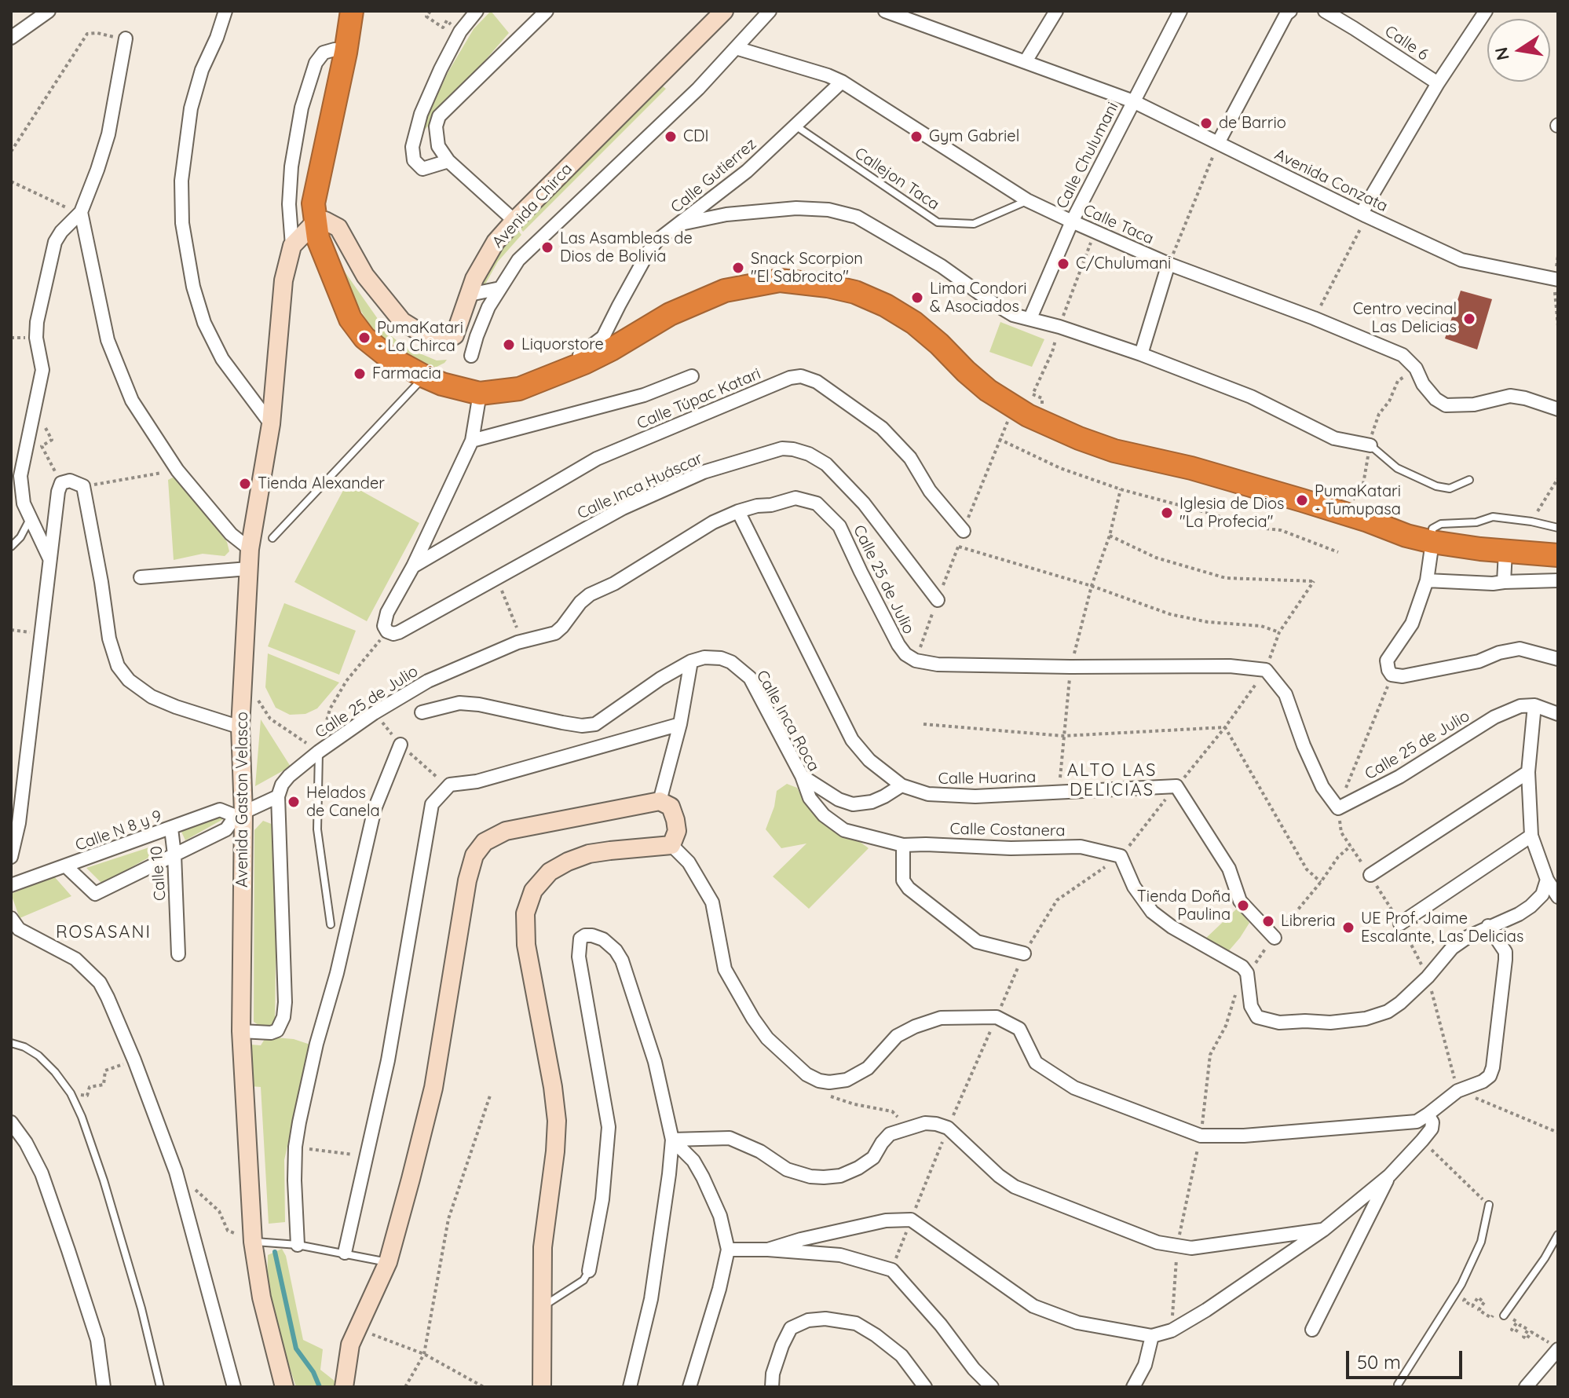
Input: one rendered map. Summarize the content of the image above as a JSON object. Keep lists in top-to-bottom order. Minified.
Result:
{"streets":{"street":["Calle 6","Calle Chulumani","Calle Gutierrez","Avenida Conzata","Avenida Chirca","Calle Taca","Calle Túpac Katari","Calle Inca Huáscar","Calle 25 de Julio","Calle Inca Roca","Calle Huarina","Avenida Gaston Velasco","Calle Costanera","Calle N 8 y 9","Calle 10"],"lane":["Callejon Taca"]},"crossings":[["Calle Chulumani","Avenida Conzata"],["Calle Chulumani","Calle Taca"],["Calle Gutierrez","Callejon Taca"],["Calle Gutierrez","Calle Taca"],["Callejon Taca","Calle Taca"],["Avenida Chirca","Calle Taca"],["Calle 25 de Julio","Calle Huarina"],["Calle Inca Roca","Calle Costanera"],["Avenida Gaston Velasco","Calle N 8 y 9"],["Calle N 8 y 9","Calle 10"]],"districts":["ALTO LAS DELICIAS","ROSASANI"],"places":["de Barrio","CDI","Gym Gabriel","Las Asambleas de Dios de Bolivia","C/Chulumani","Snack Scorpion \"El Sabrocito\"","Lima Condori & Asociados","Centro vecinal Las Delicias","PumaKatari - La Chirca","Liquorstore","Farmacia","Tienda Alexander","PumaKatari - Tumupasa","Iglesia de Dios \"La Profecia\"","Helados de Canela","Tienda Doña Paulina","Libreria","UE Prof. Jaime Escalante, Las Delicias"],"scale_bar":"50 m","north":"left"}
